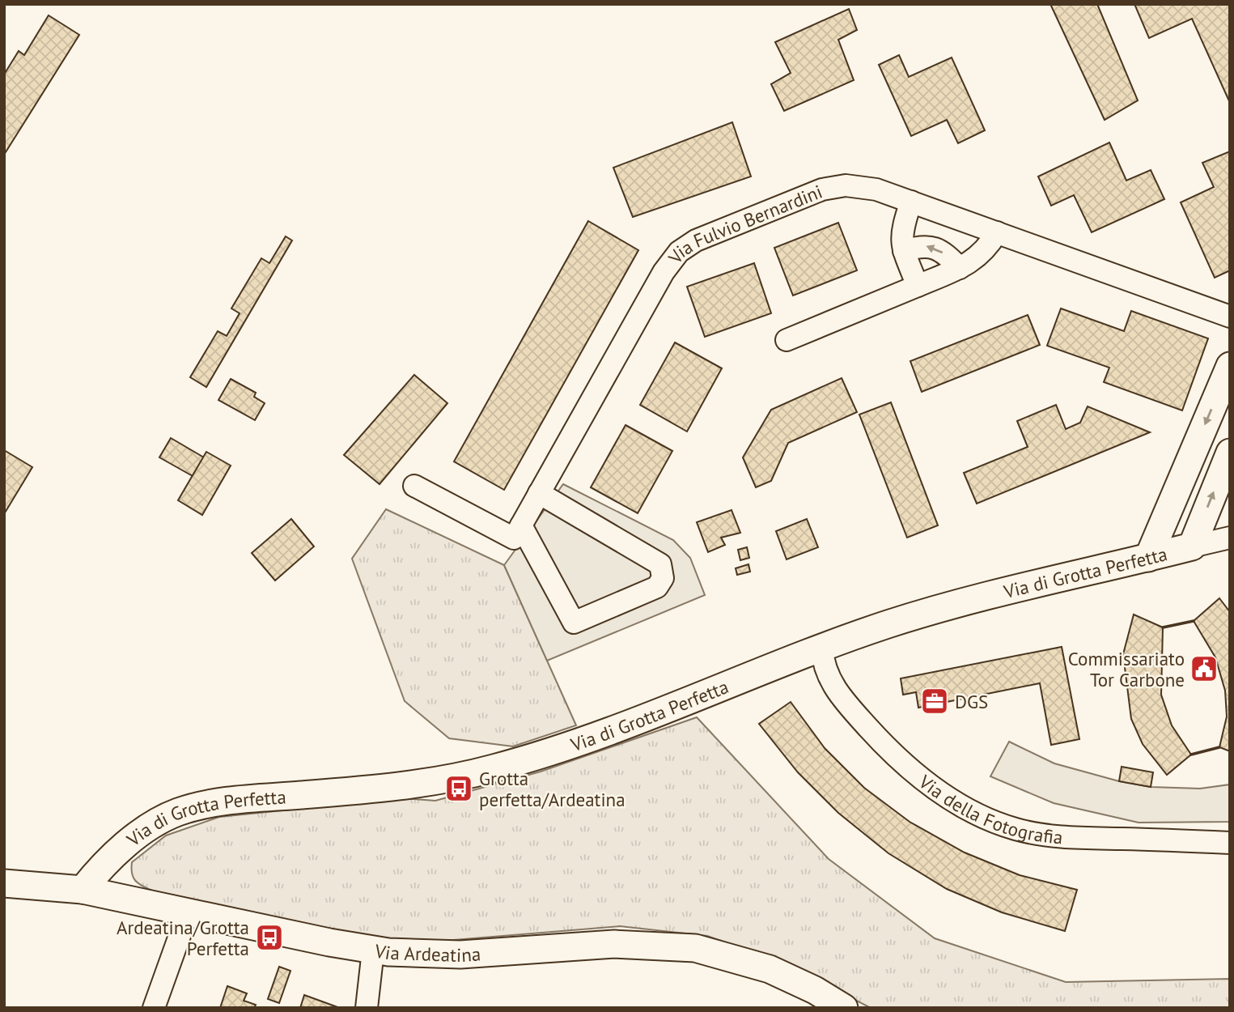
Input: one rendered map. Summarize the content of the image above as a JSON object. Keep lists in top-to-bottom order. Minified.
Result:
{"streets":{"main road":["Via di Grotta Perfetta","Via Ardeatina"],"street":["Via Fulvio Bernardini","Via della Fotografia"]},"crossings":[["Via di Grotta Perfetta","Via della Fotografia"],["Via di Grotta Perfetta","Via Ardeatina"]],"places":{"public building":["Commissariato Tor Carbone"],"office":["DGS"],"bus stop":["Grotta perfetta/Ardeatina","Ardeatina/Grotta Perfetta"]}}
